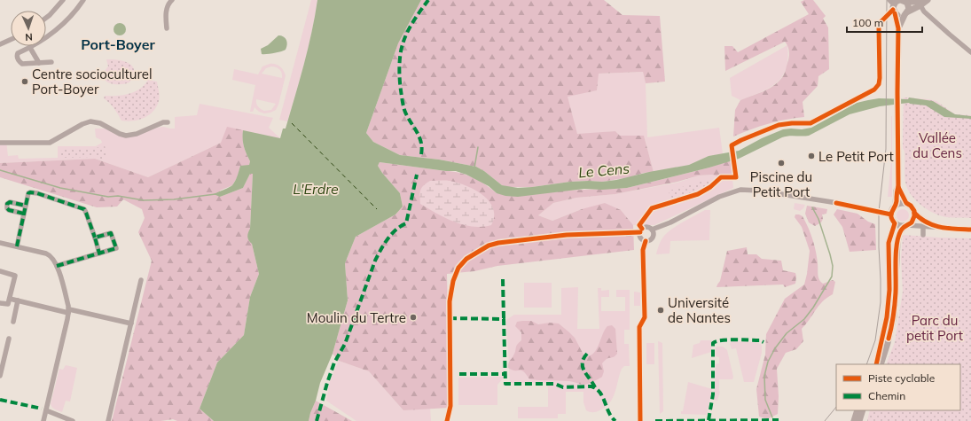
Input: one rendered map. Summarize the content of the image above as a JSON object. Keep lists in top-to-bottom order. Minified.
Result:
{"districts":["Port-Boyer"],"water":["Le Cens","L'Erdre"],"parks":["Vallée du Cens","Parc du petit Port"],"places":["Centre socioculturel Port-Boyer","Le Petit Port","Piscine du Petit Port","Université de Nantes","Moulin du Tertre"],"legend":["Piste cyclable","Chemin"],"scale_bar":"100 m","north":"bottom"}
